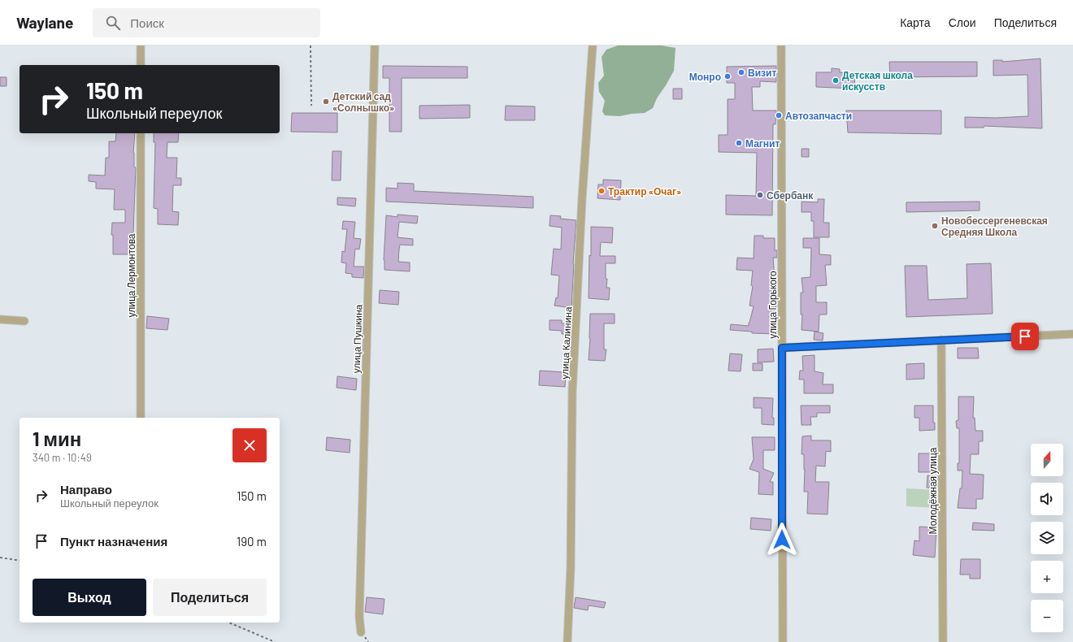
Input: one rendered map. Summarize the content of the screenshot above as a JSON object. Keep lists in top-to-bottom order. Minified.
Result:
{"streets":{"street":["улица Лермонтова","улица Горького","улица Пушкина","улица Калинина","Молодёжная улица"]},"places":["Визит","Монро","Детская школа искусств","Детский сад «Солнышко»","Автозапчасти","Магнит","Трактир «Очаг»","Сбербанк","Новобессергеневская Средняя Школа"],"north":"top","page":{"header":"Waylane","search":"Поиск","nav":["Карта","Слои","Поделиться"],"turn":["150 m","Школьный переулок"],"heading":["1 мин","340 m · 10:49"],"map_buttons":["+","−"],"list":[{"name":"Направо","note":"Школьный переулок","value":"150 m"},{"name":"Пункт назначения","value":"190 m"}],"buttons":["Выход","Поделиться"]}}
